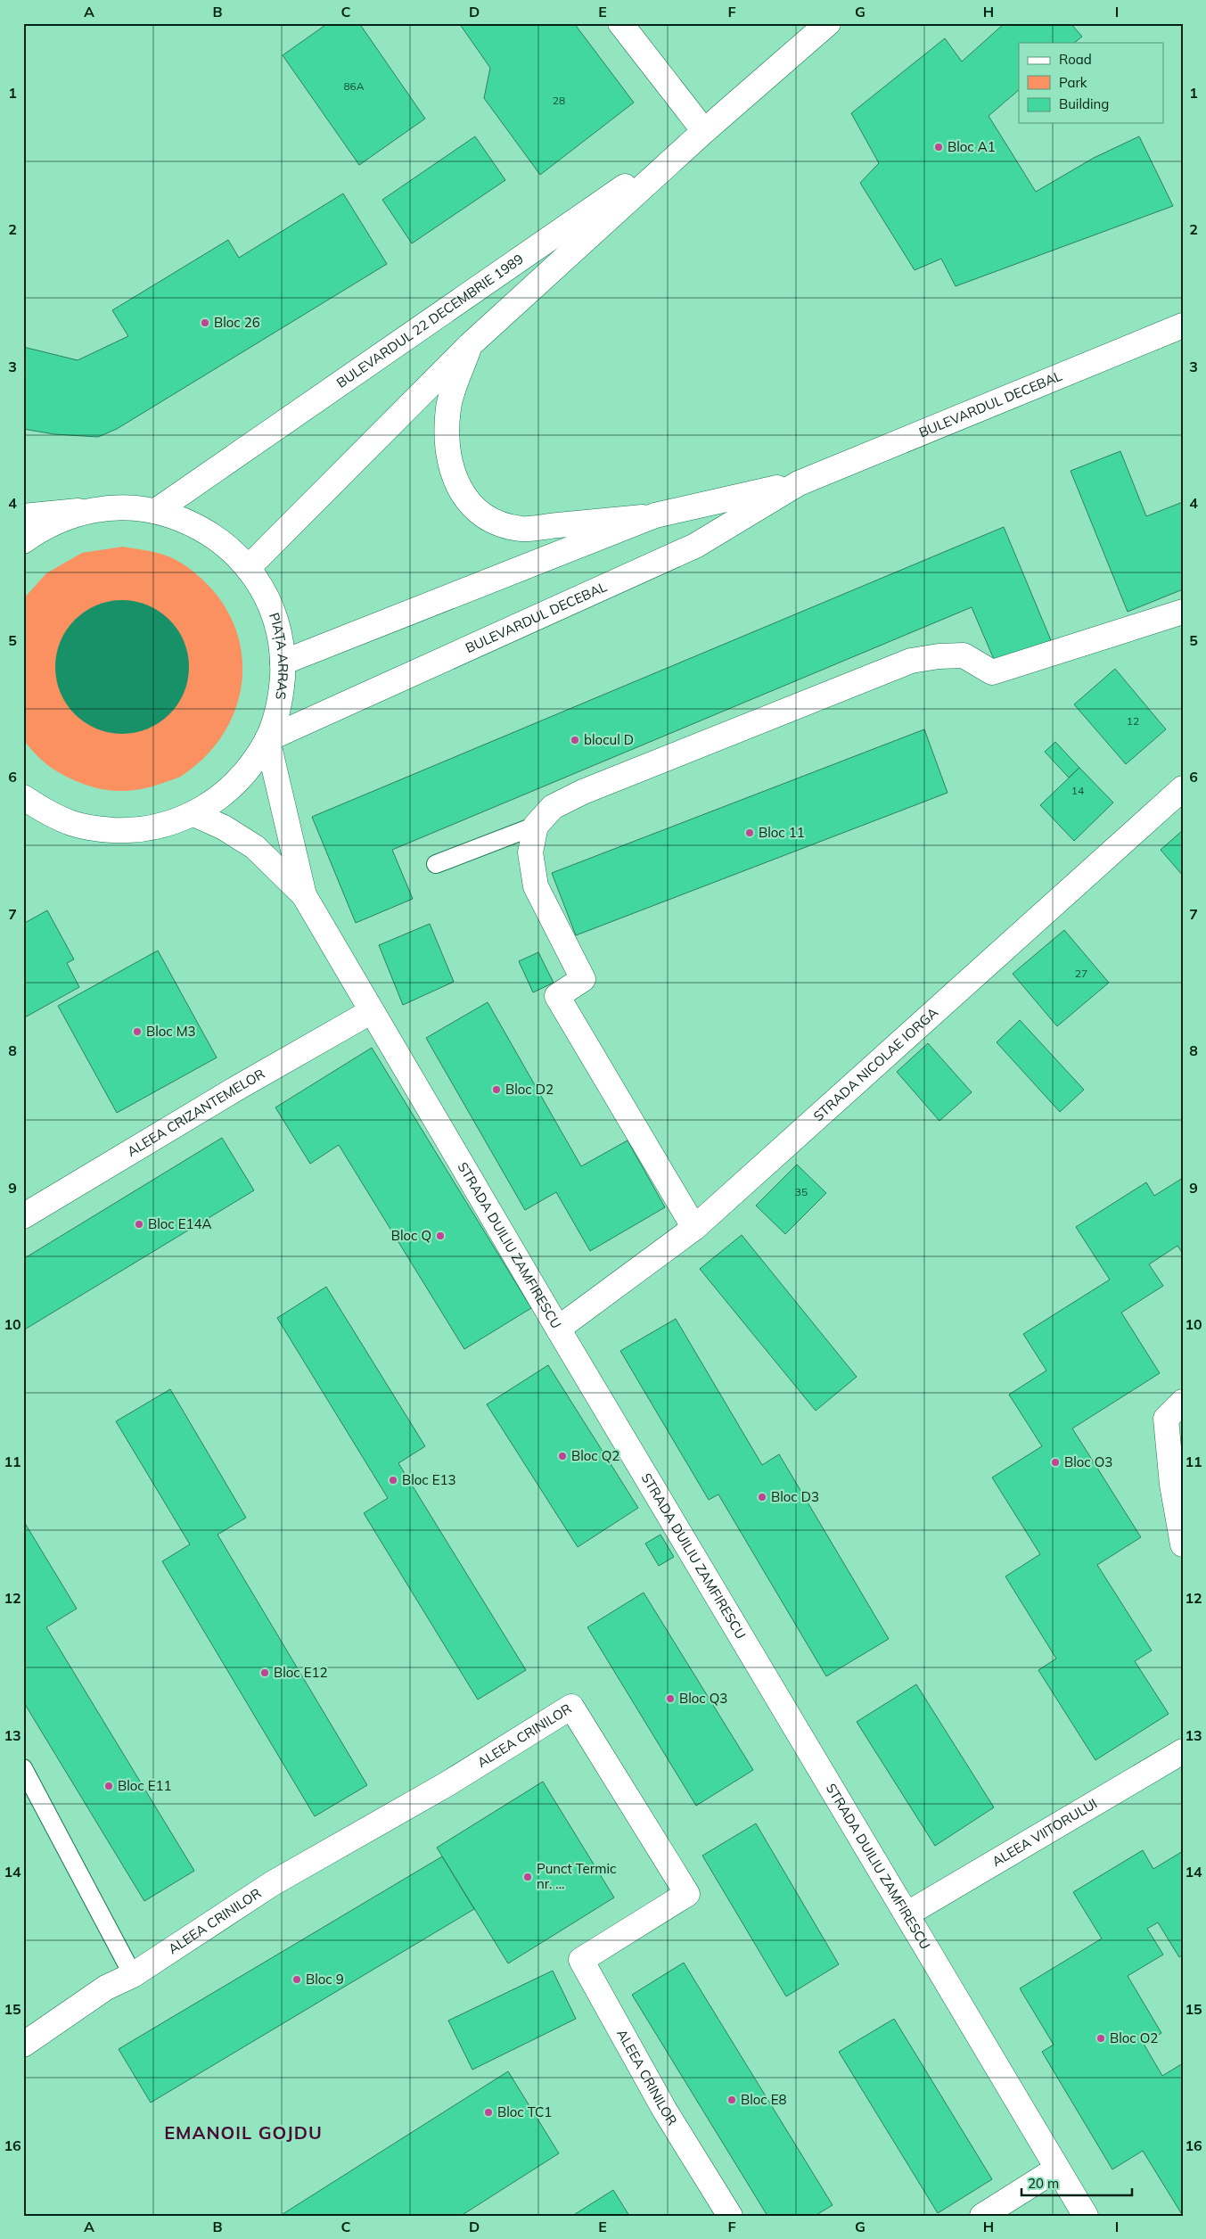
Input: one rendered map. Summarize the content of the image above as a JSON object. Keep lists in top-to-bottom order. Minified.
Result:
{"streets":{"street":["BULEVARDUL 22 DECEMBRIE 1989","BULEVARDUL DECEBAL","PIAȚA ARRAS","STRADA NICOLAE IORGA","ALEEA CRIZANTEMELOR","STRADA DUILIU ZAMFIRESCU","ALEEA CRINILOR","ALEEA VIITORULUI"]},"crossings":[["BULEVARDUL 22 DECEMBRIE 1989","PIAȚA ARRAS"],["BULEVARDUL DECEBAL","PIAȚA ARRAS"],["STRADA NICOLAE IORGA","STRADA DUILIU ZAMFIRESCU"],["ALEEA CRIZANTEMELOR","STRADA DUILIU ZAMFIRESCU"],["STRADA DUILIU ZAMFIRESCU","ALEEA VIITORULUI"]],"districts":["EMANOIL GOJDU"],"places":["Bloc A1","Bloc 26","blocul D","Bloc 11","Bloc M3","Bloc D2","Bloc E14A","Bloc Q","Bloc Q2","Bloc O3","Bloc E13","Bloc D3","Bloc E12","Bloc Q3","Bloc E11","Punct Termic nr. ...","Bloc 9","Bloc O2","Bloc E8","Bloc TC1"],"house_numbers":["86A","28","12","14","27","35"],"legend":["Road","Park","Building"],"scale_bar":"20 m","grid":{"columns":["A","B","C","D","E","F","G","H","I"],"rows":["1","2","3","4","5","6","7","8","9","10","11","12","13","14","15","16"]}}
